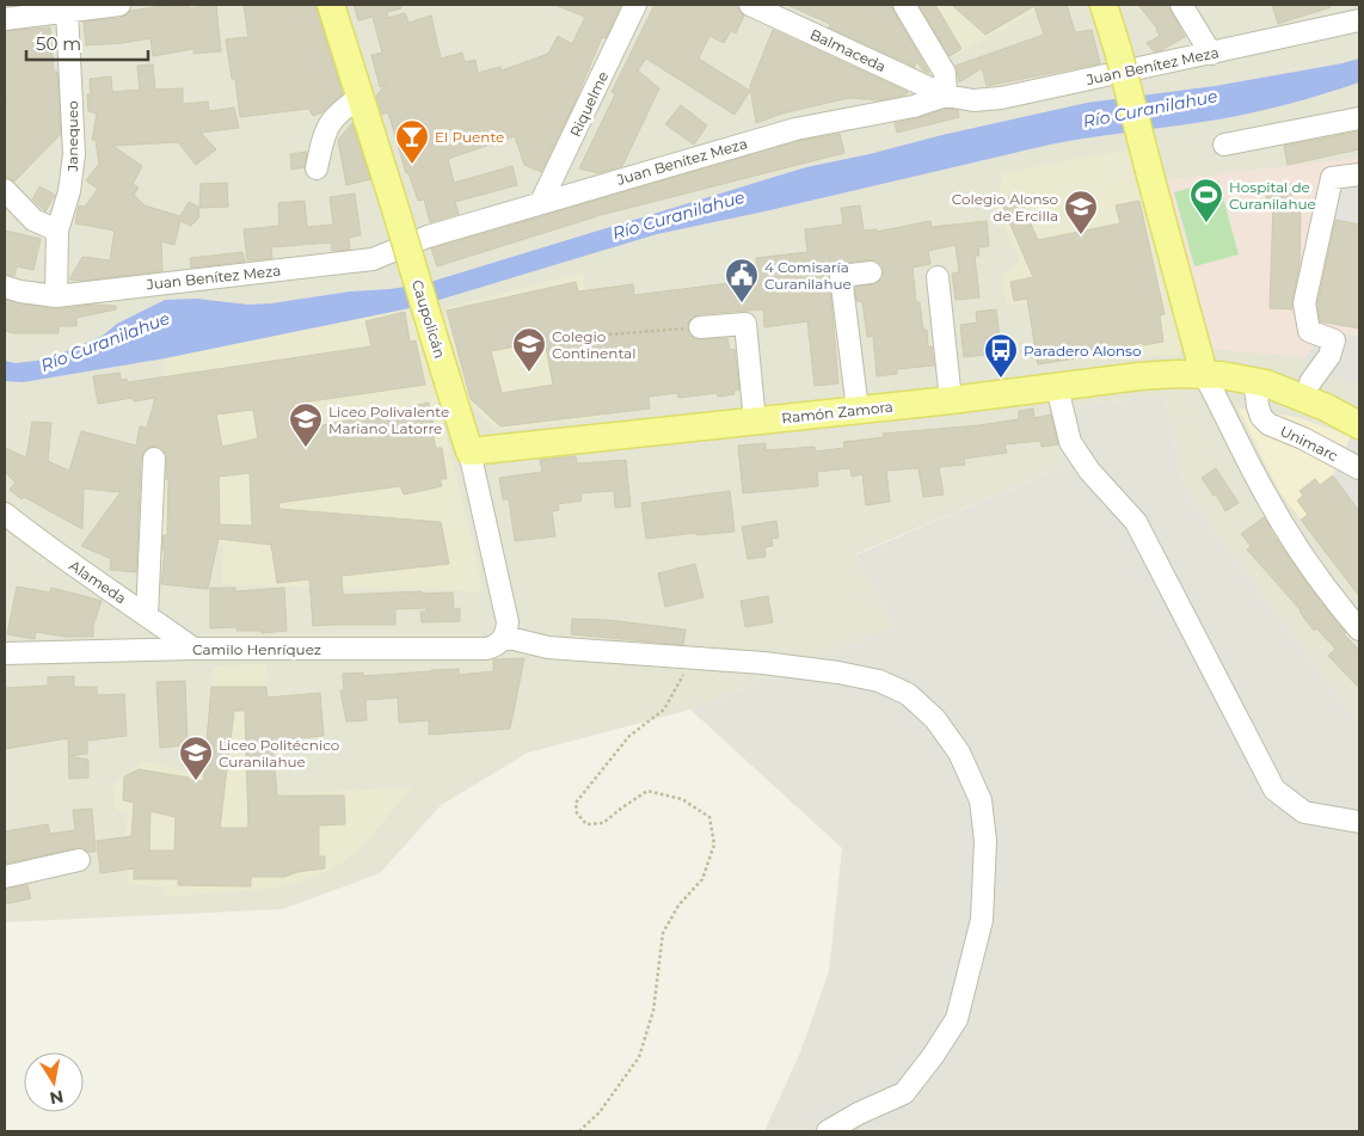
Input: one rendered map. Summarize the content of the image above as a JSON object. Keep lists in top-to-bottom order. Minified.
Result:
{"streets":{"main road":["Caupolicán","Ramón Zamora"],"street":["Balmaceda","Juan Benítez Meza","Riquelme","Janequeo","Unimarc","Alameda","Camilo Henríquez"]},"crossings":[["Balmaceda","Juan Benítez Meza"],["Juan Benítez Meza","Riquelme"],["Juan Benítez Meza","Janequeo"],["Caupolicán","Ramón Zamora"],["Caupolicán","Camilo Henríquez"],["Ramón Zamora","Unimarc"],["Alameda","Camilo Henríquez"]],"water":["Río Curanilahue"],"places":{"bar":["El Puente"],"sports":["Hospital de Curanilahue"],"school or university":["Colegio Alonso de Ercilla","Colegio Continental","Liceo Polivalente Mariano Latorre","Liceo Politécnico Curanilahue"],"public building":["4 Comisaría Curanilahue"],"bus stop":["Paradero Alonso"]},"scale_bar":"50 m","north":"bottom"}
